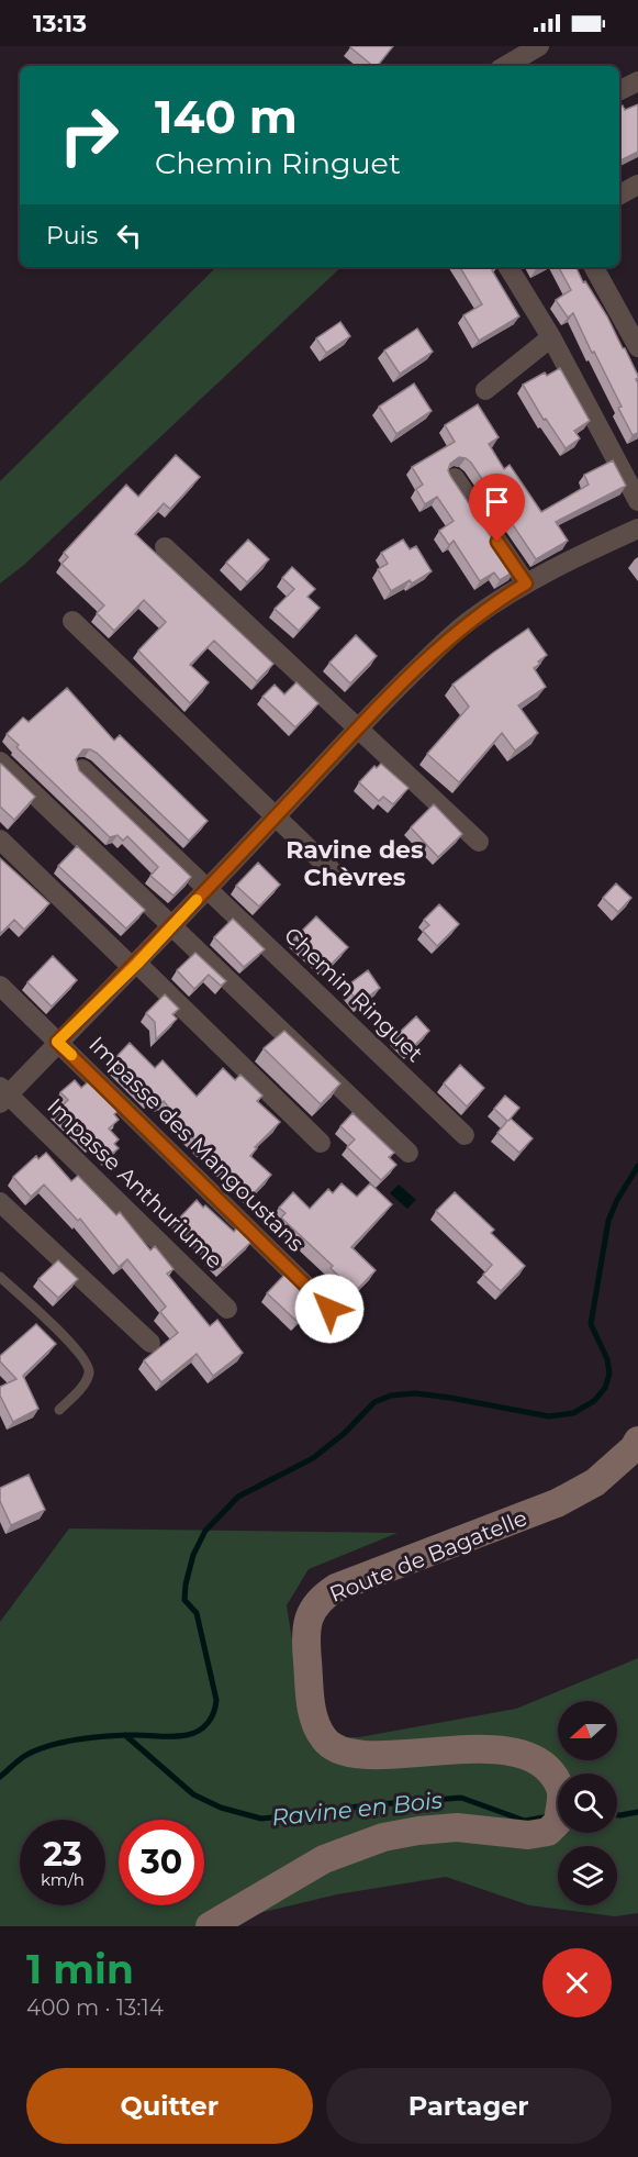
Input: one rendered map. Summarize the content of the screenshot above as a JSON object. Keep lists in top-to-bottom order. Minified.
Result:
{"streets":{"main road":["Route de Bagatelle"],"street":["Chemin Ringuet","Impasse des Mangoustans","Impasse Anthuriume"]},"districts":["Ravine des Chèvres"],"water":["Ravine en Bois"],"north":"left","page":{"status":"13:13","turn":["140 m","Chemin Ringuet"],"then":"Puis","speed":"23 km/h","limit":"30","heading":["1 min","400 m · 13:14"],"buttons":["Quitter","Partager"]}}
